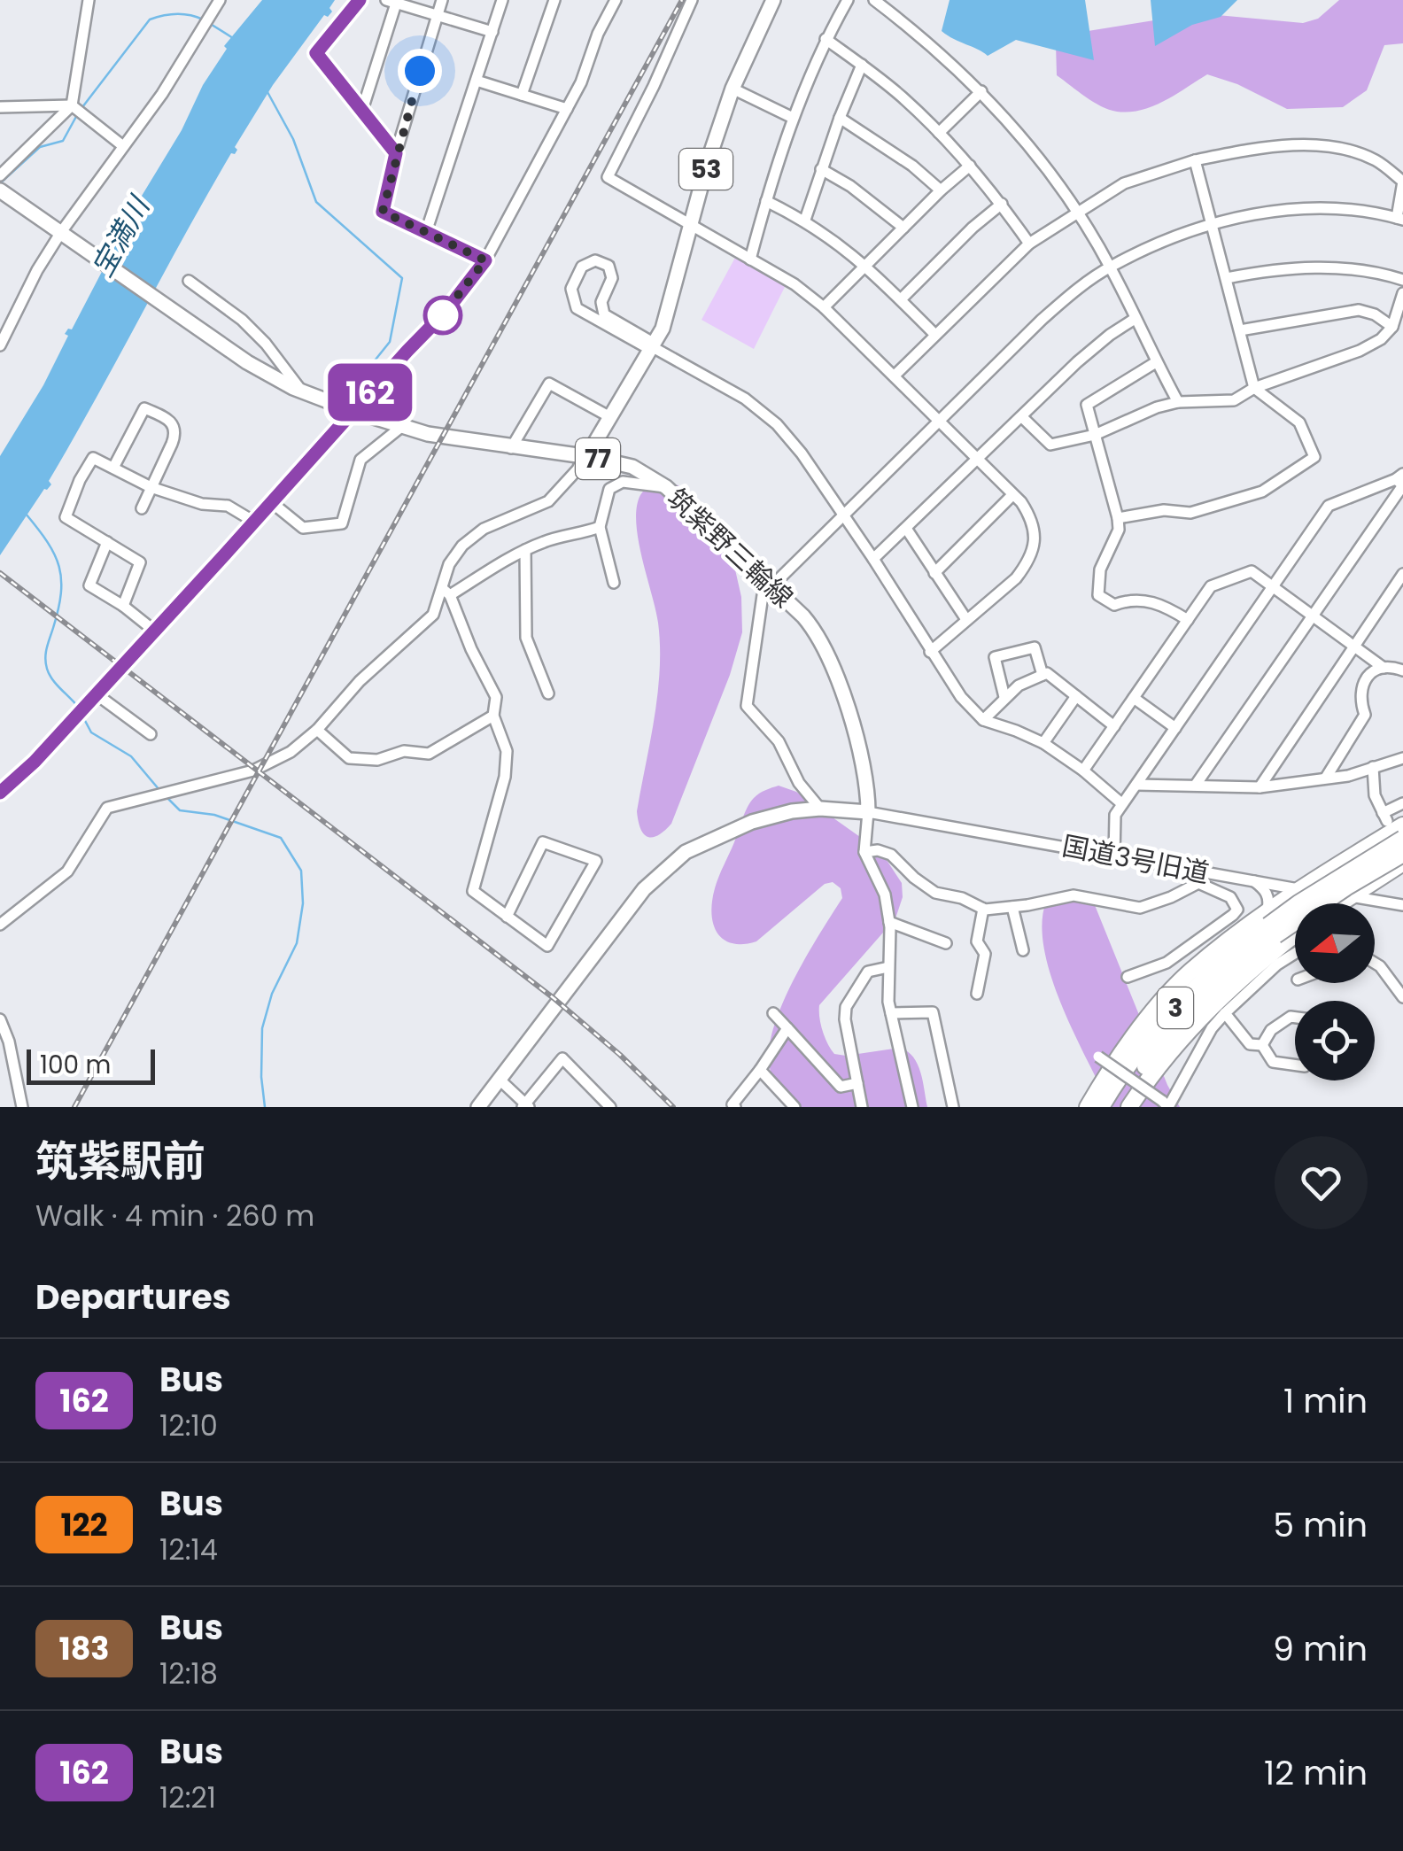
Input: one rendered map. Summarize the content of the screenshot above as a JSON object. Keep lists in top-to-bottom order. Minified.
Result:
{"streets":{"highway":["3"],"main road":["53","77","筑紫野三輪線"],"street":["国道3号旧道"]},"crossings":[["53","筑紫野三輪線"],["筑紫野三輪線","国道3号旧道"]],"water":["宝満川"],"lines":["bus line 162"],"scale_bar":"100 m","north":"left","page":{"on_map":"162","scale":"100 m","heading":[["筑紫駅前","Walk · 4 min · 260 m"],"Departures"],"list":[{"mark":"162","name":"Bus","note":"12:10","value":"1 min"},{"mark":"122","name":"Bus","note":"12:14","value":"5 min"},{"mark":"183","name":"Bus","note":"12:18","value":"9 min"},{"mark":"162","name":"Bus","note":"12:21","value":"12 min"}]}}
